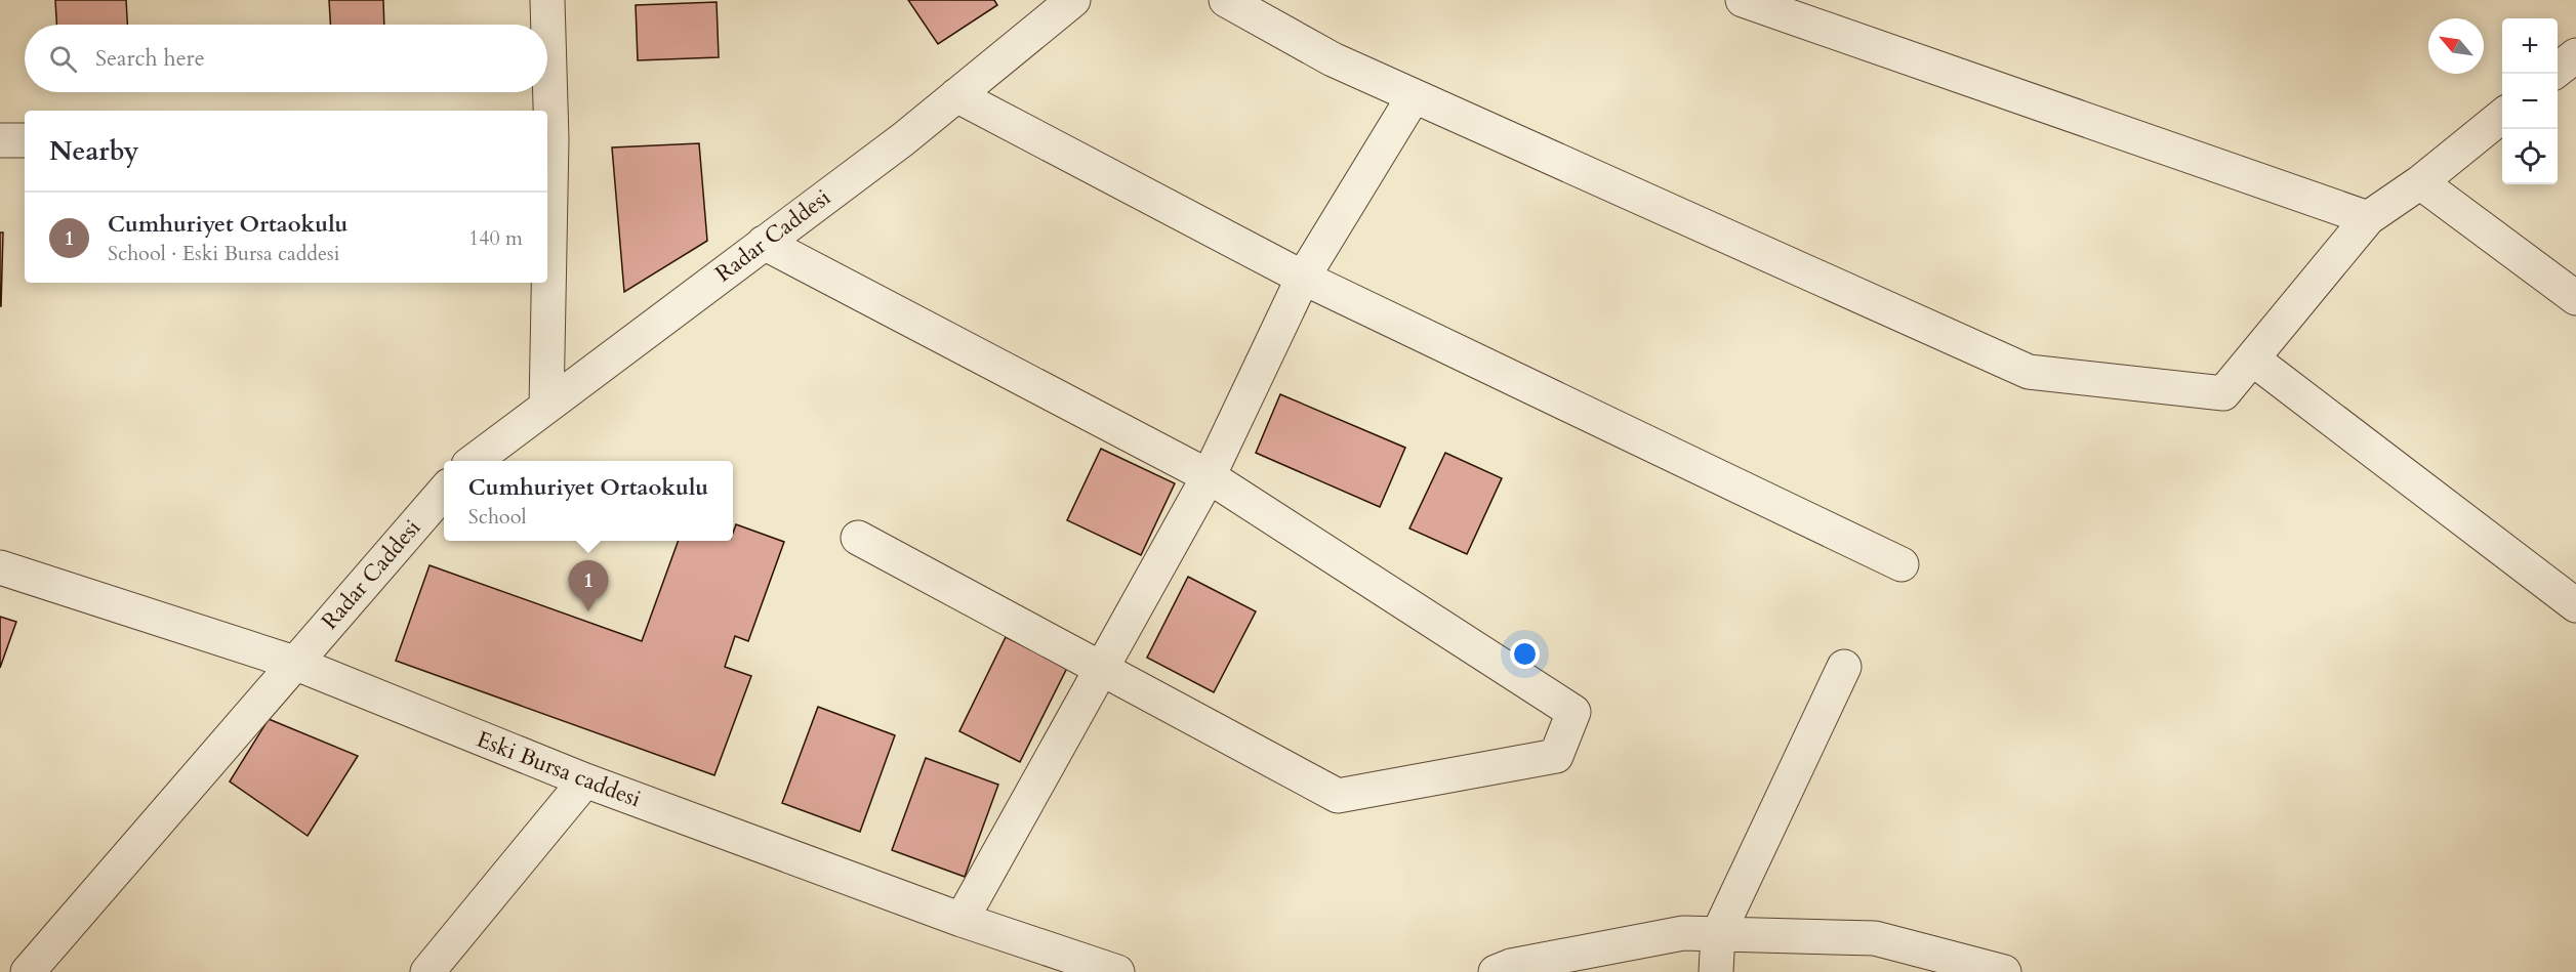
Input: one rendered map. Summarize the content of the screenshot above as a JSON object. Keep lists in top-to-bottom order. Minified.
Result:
{"streets":{"street":["Radar Caddesi","Eski Bursa caddesi"]},"crossings":[["Radar Caddesi","Eski Bursa caddesi"]],"north":"top left","page":{"map_buttons":["+","−"],"search":"Search here","heading":"Nearby","list":[{"mark":"1","name":"Cumhuriyet Ortaokulu","note":"School · Eski Bursa caddesi","value":"140 m"}],"popup":["Cumhuriyet Ortaokulu","School"],"pins":"1"}}
